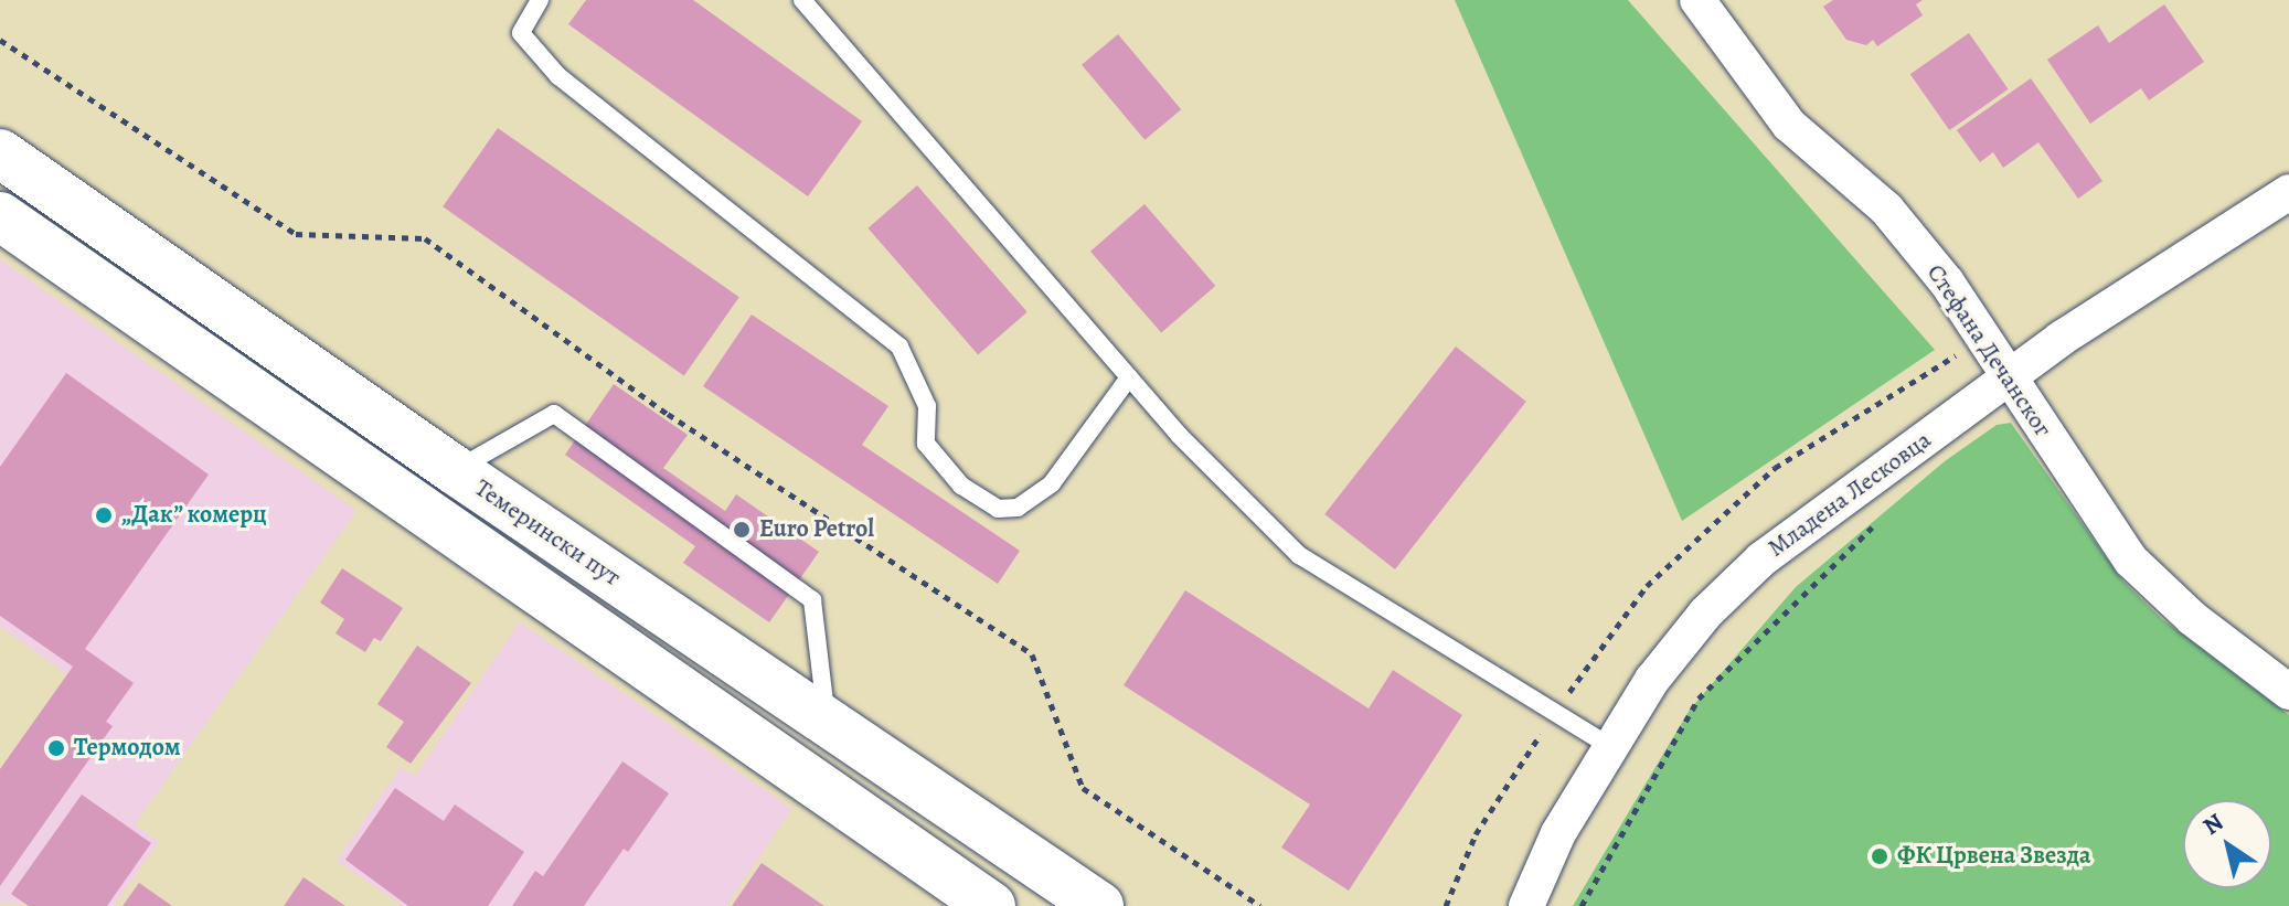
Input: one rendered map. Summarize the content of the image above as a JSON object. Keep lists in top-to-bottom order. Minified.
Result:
{"streets":{"main road":["Темерински пут"],"street":["Стефана Дечанског","Младена Лесковца"]},"crossings":[["Стефана Дечанског","Младена Лесковца"]],"places":["„Дак” комерц","Euro Petrol","Термодом","ФК Црвена Звезда"],"north":"top left"}
